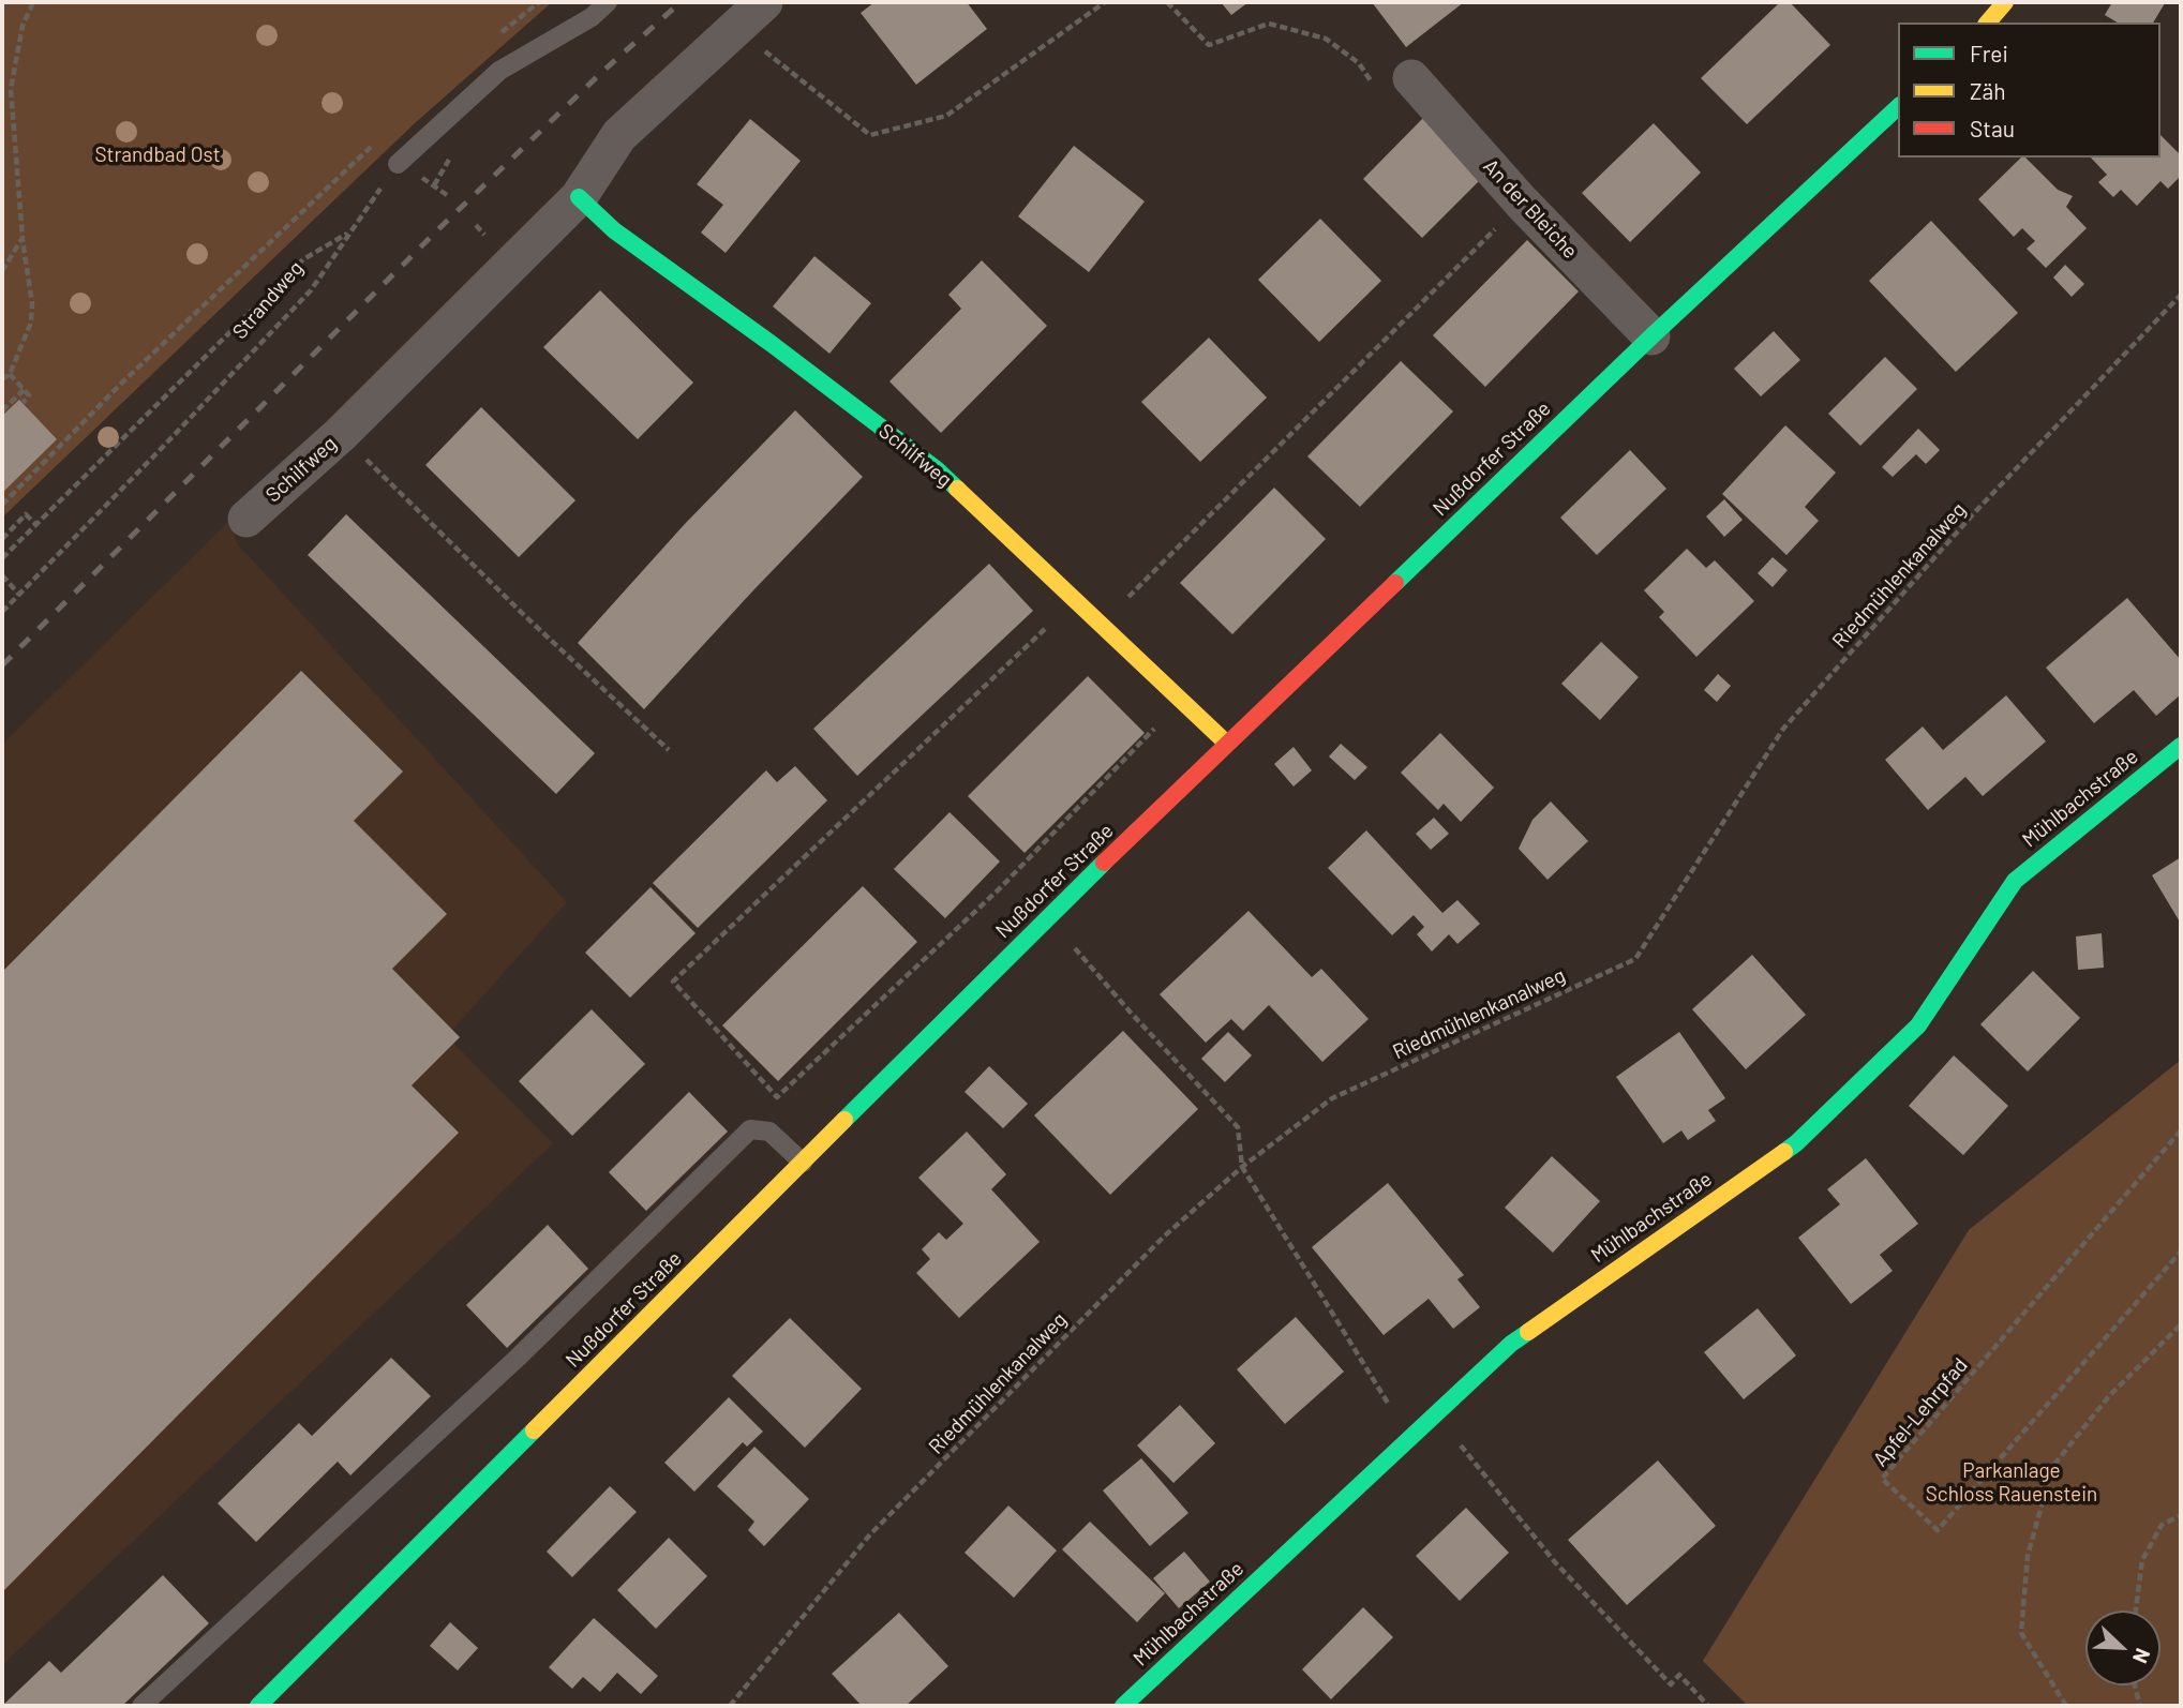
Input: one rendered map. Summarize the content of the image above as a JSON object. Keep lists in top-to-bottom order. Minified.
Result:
{"streets":{"street":["An der Bleiche","Schilfweg","Nußdorfer Straße","Mühlbachstraße"],"path":["Strandweg","Riedmühlenkanalweg","Apfel-Lehrpfad"]},"crossings":[["An der Bleiche","Nußdorfer Straße"],["Schilfweg","Nußdorfer Straße"]],"parks":["Strandbad Ost","Parkanlage Schloss Rauenstein"],"legend":["Frei","Zäh","Stau"],"north":"bottom right"}
